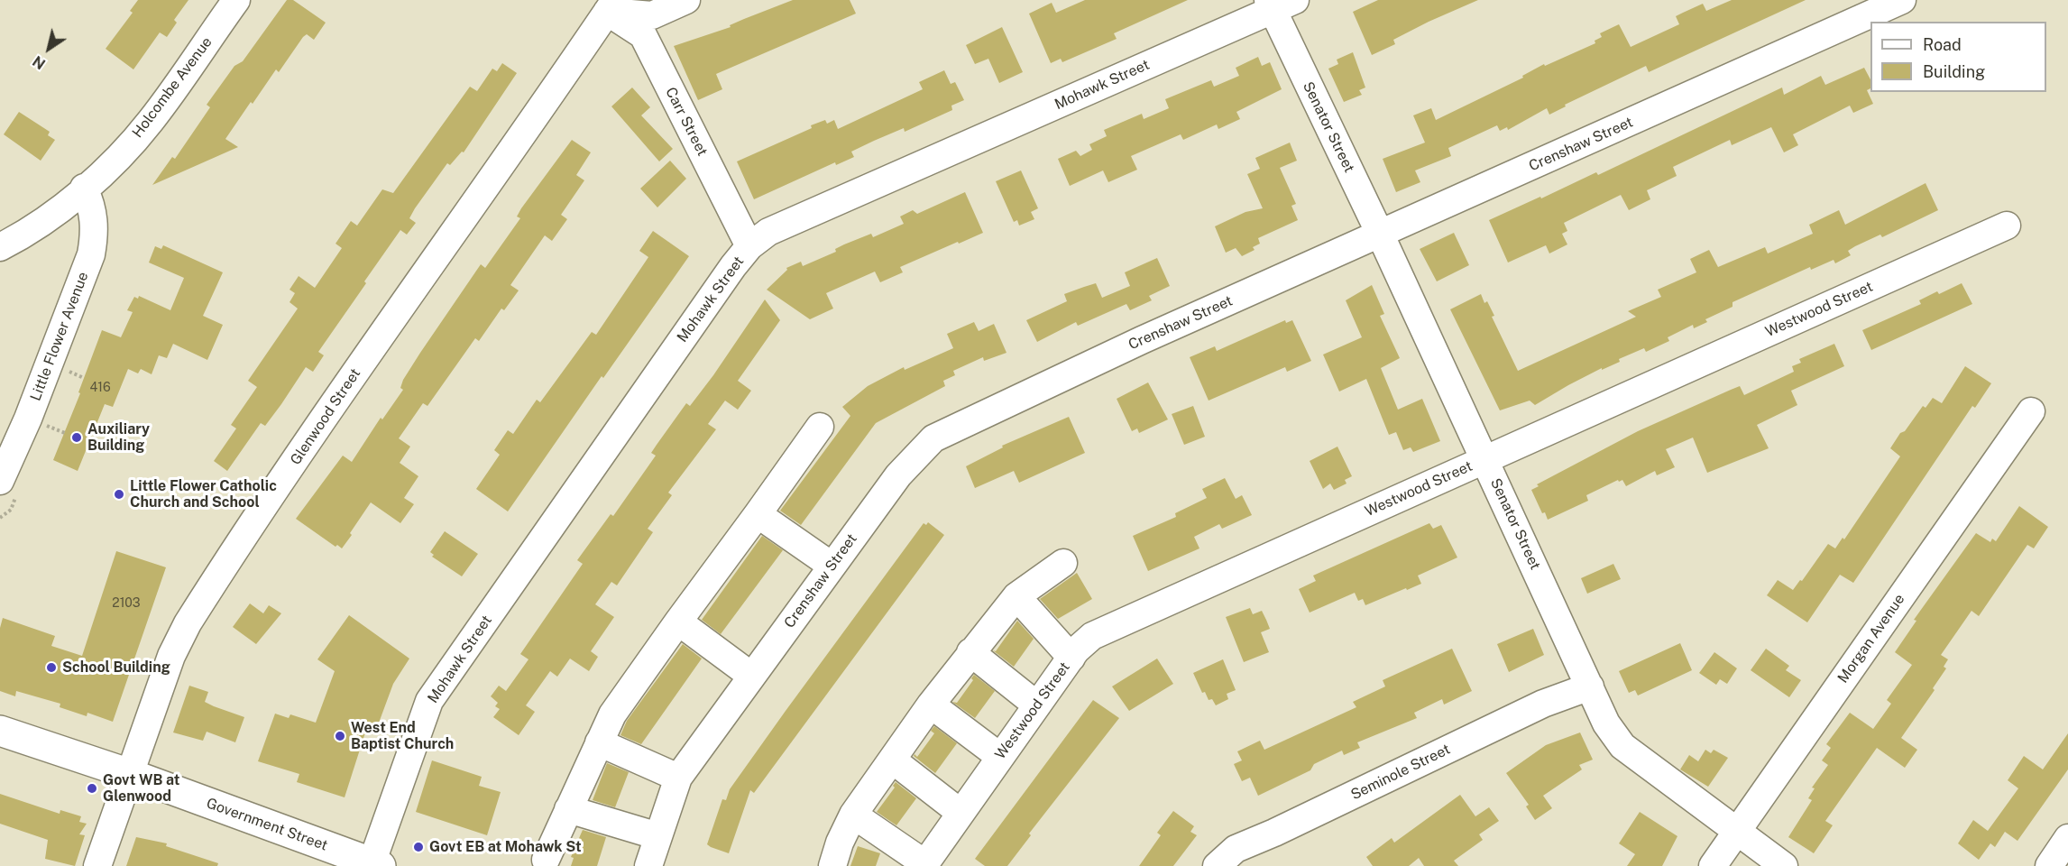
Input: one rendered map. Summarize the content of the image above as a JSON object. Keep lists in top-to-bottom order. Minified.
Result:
{"streets":{"main road":["Government Street"],"street":["Mohawk Street","Holcombe Avenue","Carr Street","Senator Street","Crenshaw Street","Westwood Street","Little Flower Avenue","Glenwood Street","Morgan Avenue","Seminole Street"]},"crossings":[["Mohawk Street","Carr Street"],["Mohawk Street","Senator Street"],["Mohawk Street","Government Street"],["Holcombe Avenue","Little Flower Avenue"],["Carr Street","Glenwood Street"],["Senator Street","Crenshaw Street"],["Senator Street","Westwood Street"],["Senator Street","Morgan Avenue"],["Senator Street","Seminole Street"],["Glenwood Street","Government Street"]],"places":["Auxiliary Building","Little Flower Catholic Church and School","School Building","West End Baptist Church","Govt WB at Glenwood","Govt EB at Mohawk St"],"house_numbers":["416","2103"],"legend":["Road","Building"],"north":"bottom left"}
